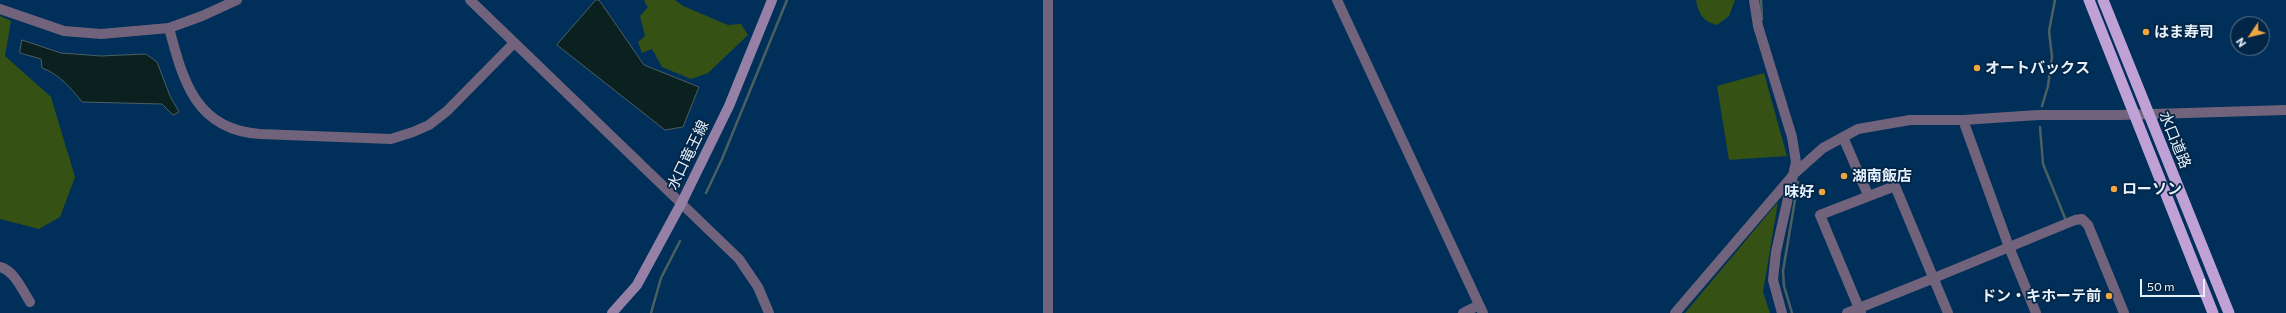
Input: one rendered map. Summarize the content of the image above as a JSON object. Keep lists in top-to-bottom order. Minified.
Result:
{"streets":{"highway":["水口道路"],"main road":["水口竜王線"]},"places":["はま寿司","オートバックス","湖南飯店","ローソン","味好","ドン・キホーテ前"],"scale_bar":"50 m","north":"bottom left"}
